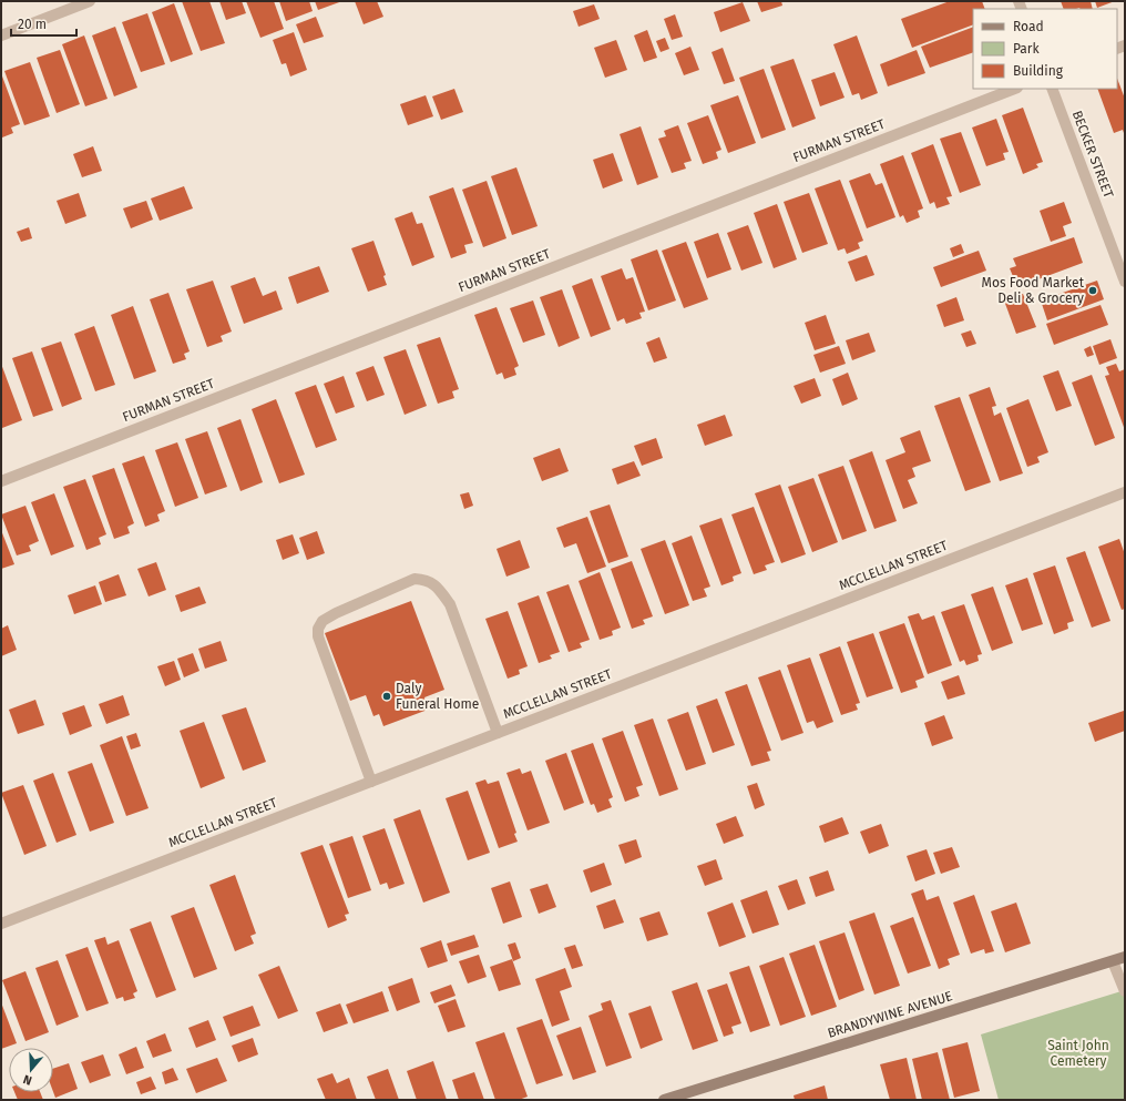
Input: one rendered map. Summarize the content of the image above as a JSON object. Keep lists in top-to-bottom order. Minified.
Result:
{"streets":{"main road":["BRANDYWINE AVENUE"],"street":["FURMAN STREET","BECKER STREET","MCCLELLAN STREET"]},"parks":["Saint John Cemetery"],"places":["Mos Food Market Deli & Grocery","Daly Funeral Home"],"legend":["Road","Park","Building"],"scale_bar":"20 m","north":"bottom"}
